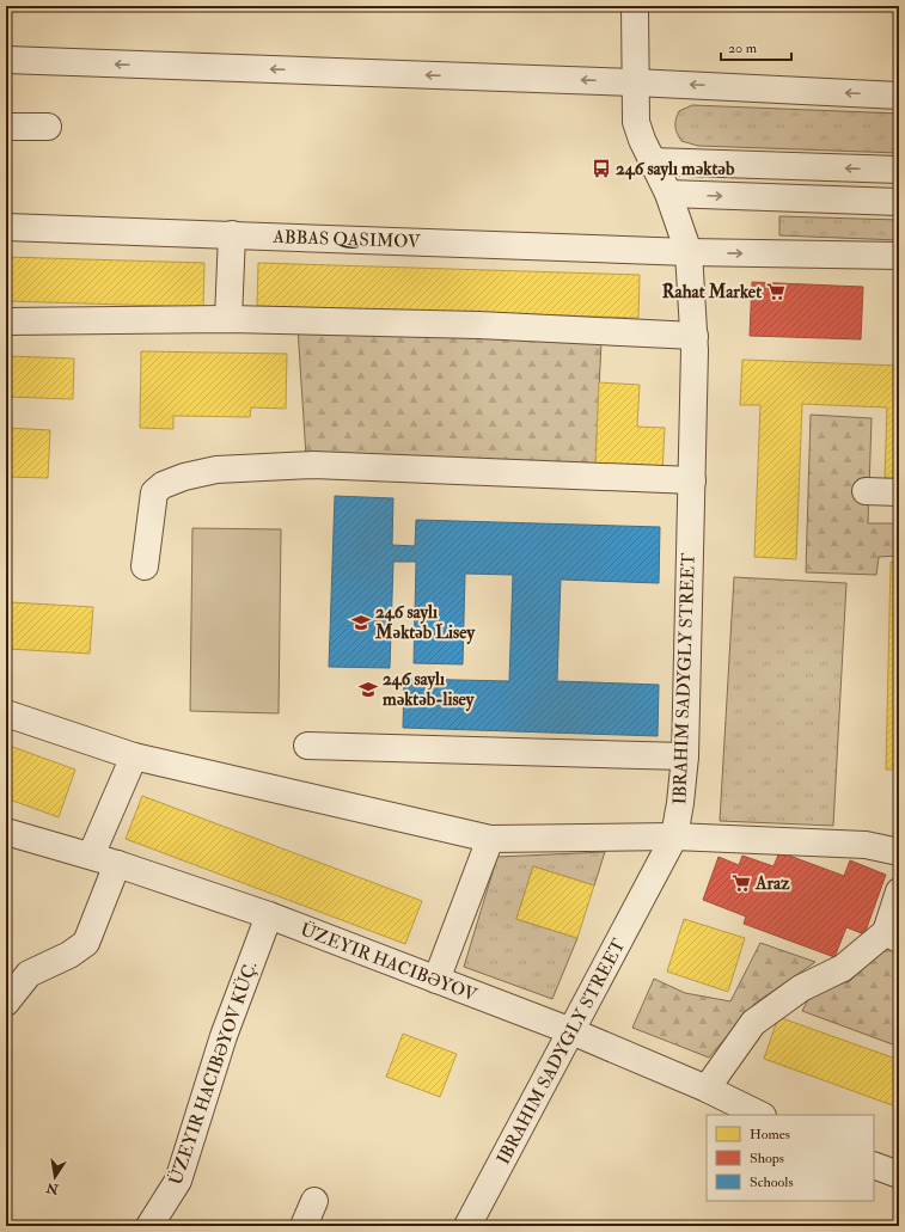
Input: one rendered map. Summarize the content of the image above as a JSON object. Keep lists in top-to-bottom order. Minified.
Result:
{"streets":{"street":["IBRAHIM SADYGLY STREET"]},"places":{"bus stop":["246 saylı mәktәb"],"supermarket":["Rahat Market","Araz"],"school or university":["246 saylı Məktəb Lisey","246 saylı məktəb-lisey"]},"legend":["Homes","Shops","Schools"],"scale_bar":"20 m","north":"bottom"}
